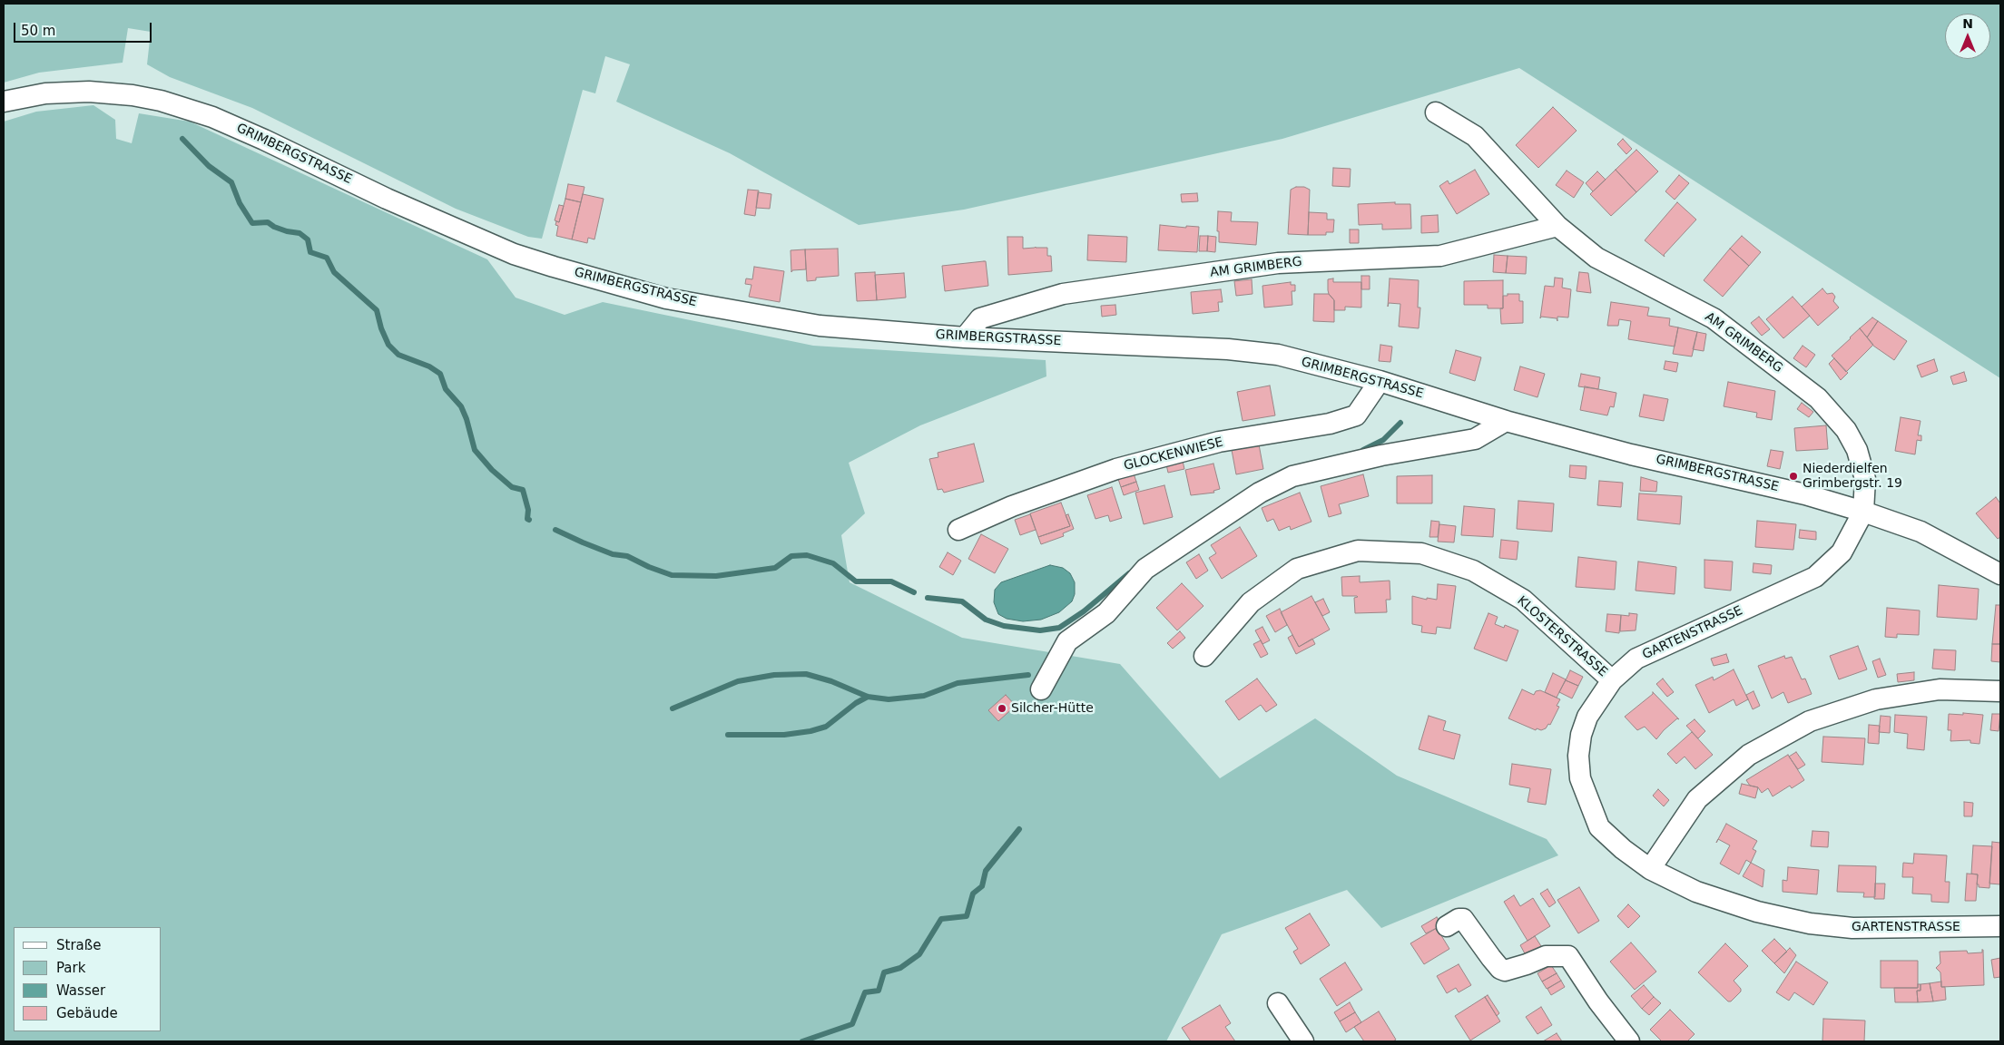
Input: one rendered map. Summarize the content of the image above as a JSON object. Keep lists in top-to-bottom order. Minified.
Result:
{"streets":{"street":["GRIMBERGSTRASSE","AM GRIMBERG","GLOCKENWIESE","GARTENSTRASSE","KLOSTERSTRASSE"]},"crossings":[["GRIMBERGSTRASSE","AM GRIMBERG"],["GRIMBERGSTRASSE","GLOCKENWIESE"],["GRIMBERGSTRASSE","GARTENSTRASSE"],["AM GRIMBERG","GARTENSTRASSE"],["GARTENSTRASSE","KLOSTERSTRASSE"]],"places":["Niederdielfen Grimbergstr. 19","Silcher-Hütte"],"legend":["Straße","Park","Wasser","Gebäude"],"scale_bar":"50 m","north":"top"}
